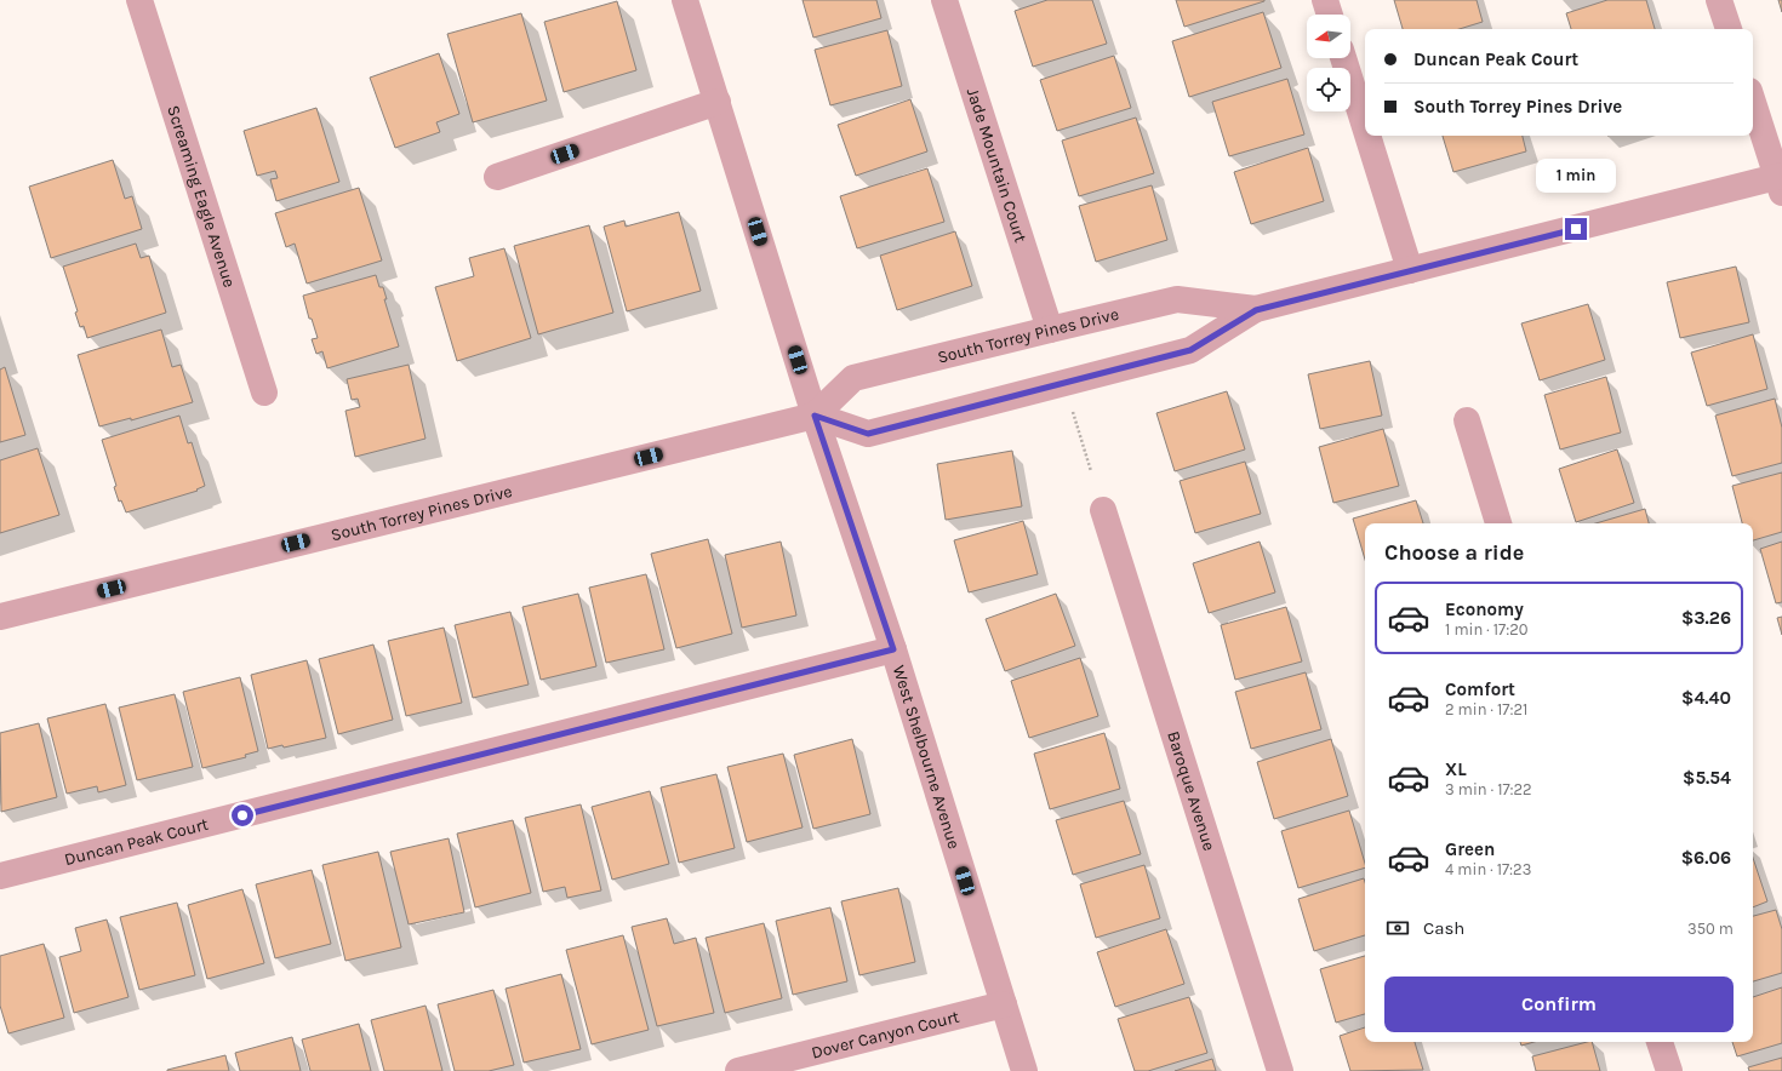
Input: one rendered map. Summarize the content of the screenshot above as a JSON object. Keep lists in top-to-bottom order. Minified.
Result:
{"streets":{"street":["Jade Mountain Court","Screaming Eagle Avenue","South Torrey Pines Drive","West Shelbourne Avenue","Baroque Avenue","Duncan Peak Court","Dover Canyon Court"]},"crossings":[["Jade Mountain Court","South Torrey Pines Drive"],["South Torrey Pines Drive","West Shelbourne Avenue"],["West Shelbourne Avenue","Duncan Peak Court"],["West Shelbourne Avenue","Dover Canyon Court"]],"north":"left","page":{"banner":["Duncan Peak Court","South Torrey Pines Drive"],"bubble":"1 min","heading":"Choose a ride","list":[{"name":"Economy","note":"1 min · 17:20","value":"$3.26"},{"name":"Comfort","note":"2 min · 17:21","value":"$4.40"},{"name":"XL","note":"3 min · 17:22","value":"$5.54"},{"name":"Green","note":"4 min · 17:23","value":"$6.06"}],"pay":["Cash","350 m"],"buttons":"Confirm"}}
